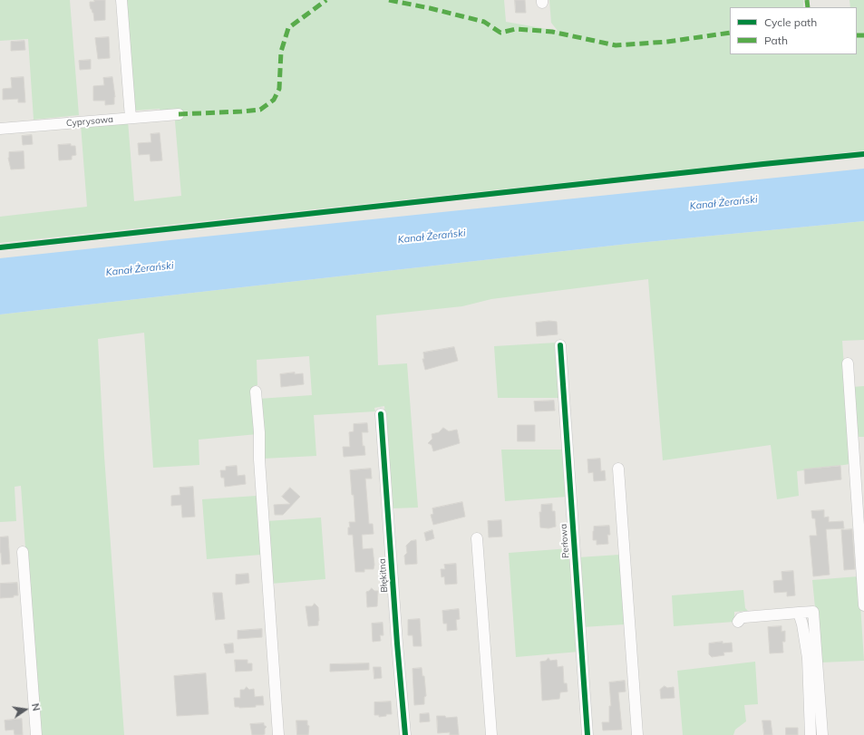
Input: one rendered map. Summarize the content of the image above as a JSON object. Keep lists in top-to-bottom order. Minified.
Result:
{"streets":{"street":["Cyprysowa","Perłowa","Błękitna"]},"water":["Kanał Żerański"],"legend":["Cycle path","Path"],"north":"right"}
